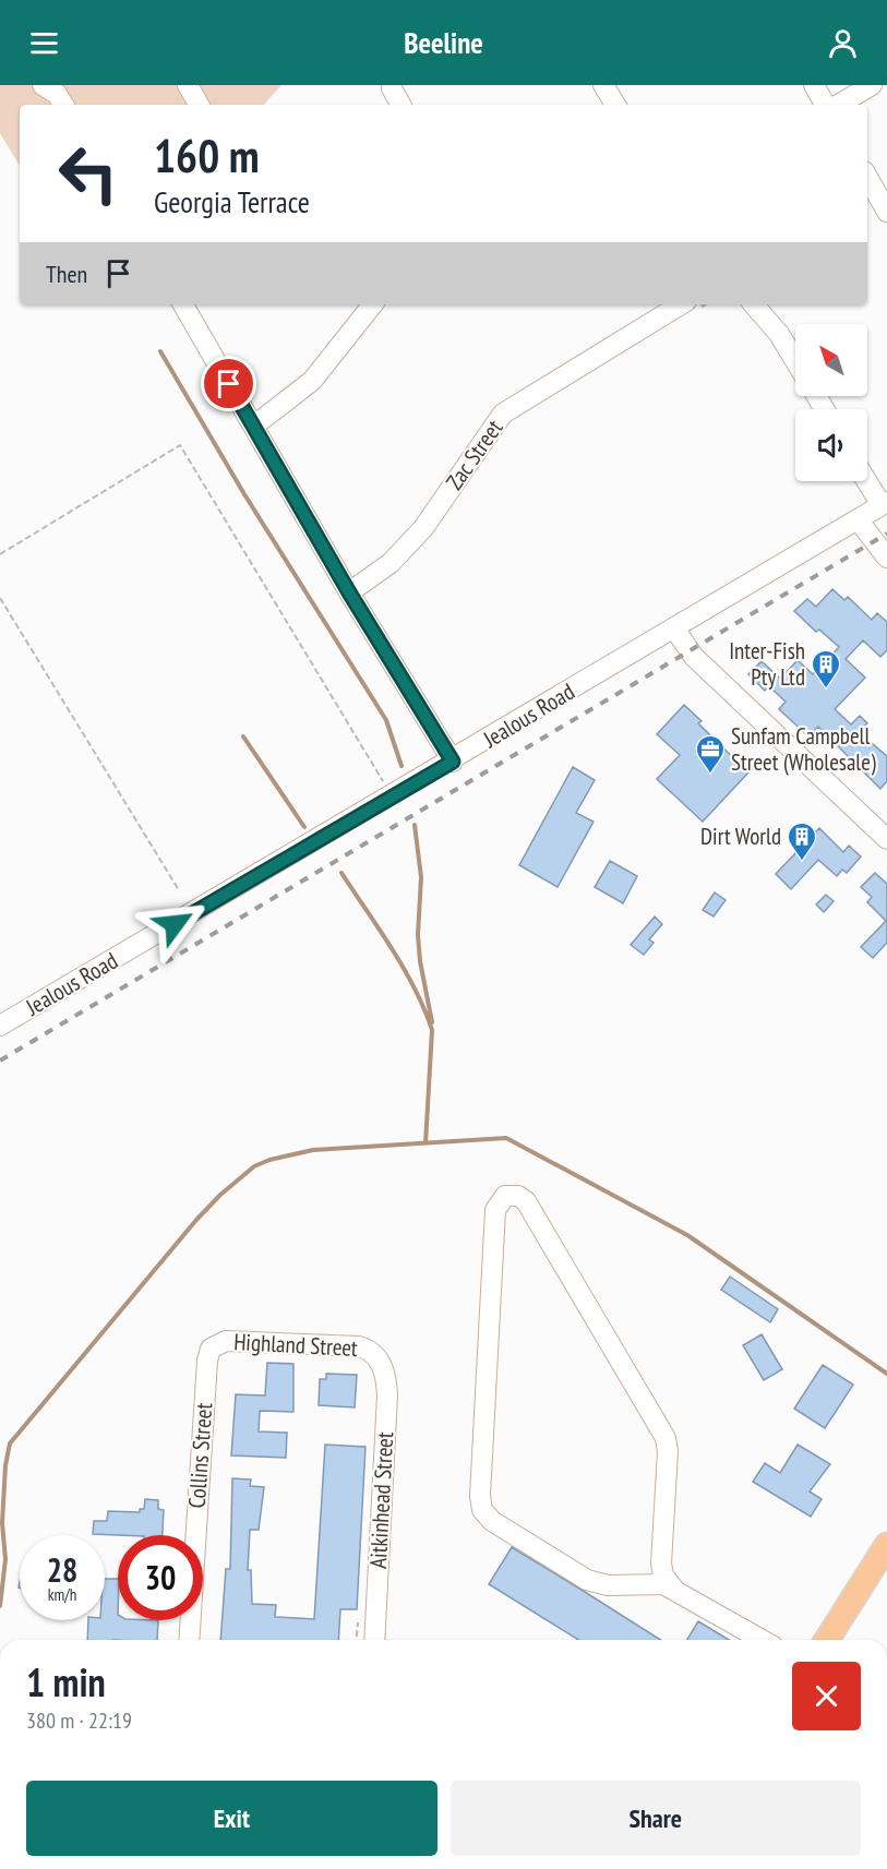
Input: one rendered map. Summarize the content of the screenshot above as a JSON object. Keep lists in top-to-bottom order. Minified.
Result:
{"streets":{"street":["Zac Street","Jealous Road","Highland Street","Collins Street","Aitkinhead Street"]},"crossings":[["Highland Street","Collins Street"],["Highland Street","Aitkinhead Street"]],"places":{"building":["Inter-Fish Pty Ltd","Dirt World"],"office":["Sunfam Campbell Street (Wholesale)"]},"north":"top left","page":{"header":"Beeline","turn":["160 m","Georgia Terrace"],"then":"Then","speed":"28 km/h","limit":"30","heading":["1 min","380 m · 22:19"],"buttons":["Exit","Share"]}}
